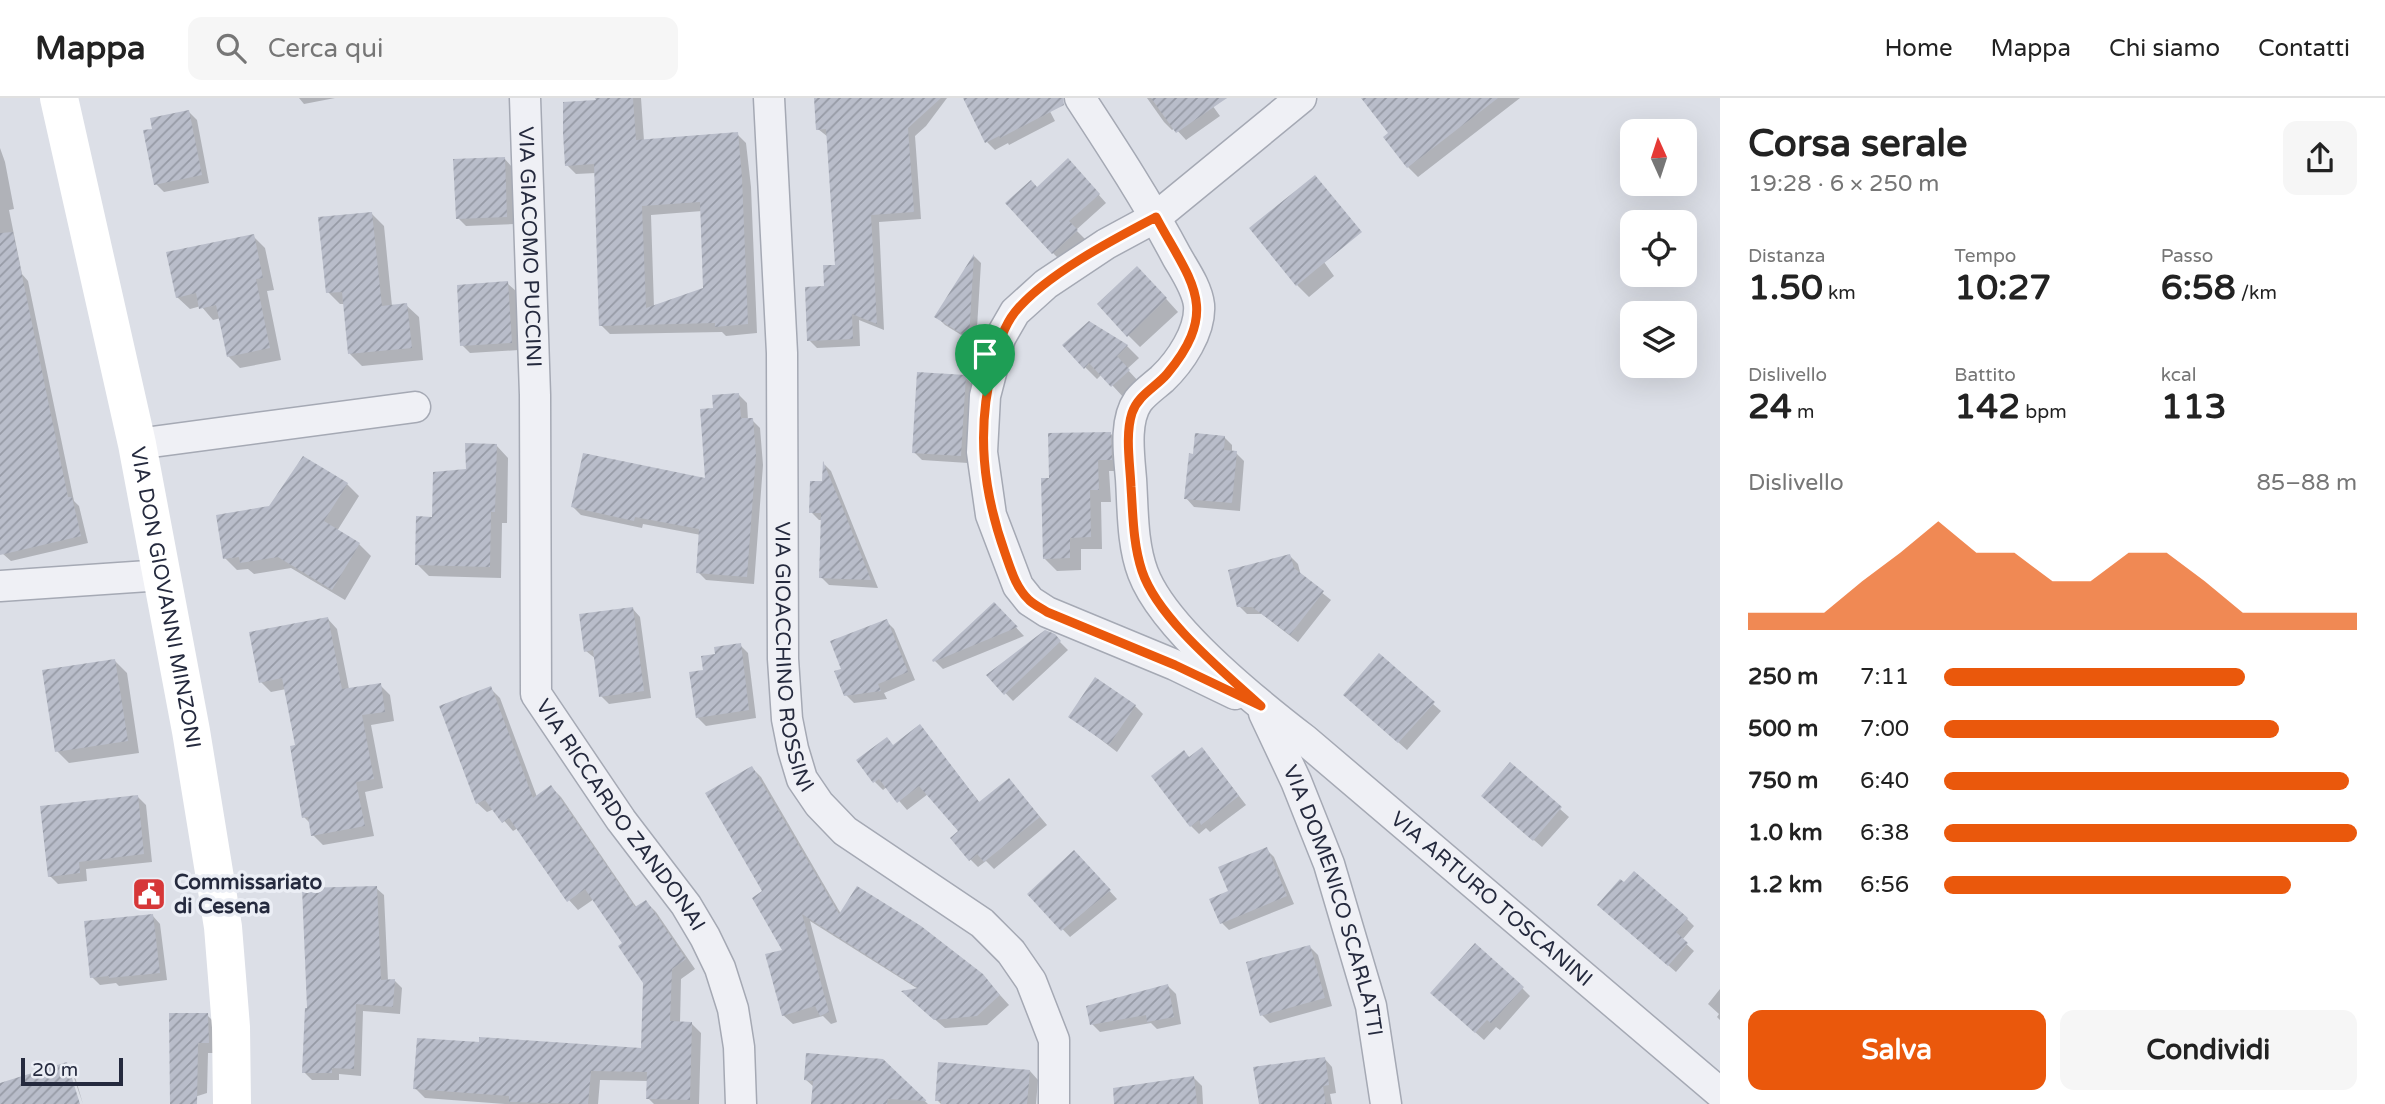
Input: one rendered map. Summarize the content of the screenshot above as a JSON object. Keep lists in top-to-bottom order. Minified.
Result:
{"streets":{"street":["VIA GIACOMO PUCCINI","VIA DON GIOVANNI MINZONI","VIA GIOACCHINO ROSSINI","VIA RICCARDO ZANDONAI","VIA ARTURO TOSCANINI","VIA DOMENICO SCARLATTI"]},"crossings":[["VIA GIACOMO PUCCINI","VIA RICCARDO ZANDONAI"],["VIA ARTURO TOSCANINI","VIA DOMENICO SCARLATTI"]],"places":{"public building":["Commissariato di Cesena"]},"scale_bar":"20 m","north":"top","page":{"header":"Mappa","search":"Cerca qui","nav":["Home","Mappa","Chi siamo","Contatti"],"heading":["Corsa serale","19:28 · 6 × 250 m"],"stats":[["Distanza","1.50 km"],["Tempo","10:27"],["Passo","6:58 /km"],["Dislivello","24 m"],["Battito","142 bpm"],["kcal","113"]],"chart":["Dislivello","85–88 m"],"list":[{"name":"250 m","note":"7:11"},{"name":"500 m","note":"7:00"},{"name":"750 m","note":"6:40"},{"name":"1.0 km","note":"6:38"},{"name":"1.2 km","note":"6:56"}],"buttons":["Salva","Condividi"],"scale":"20 m"}}
